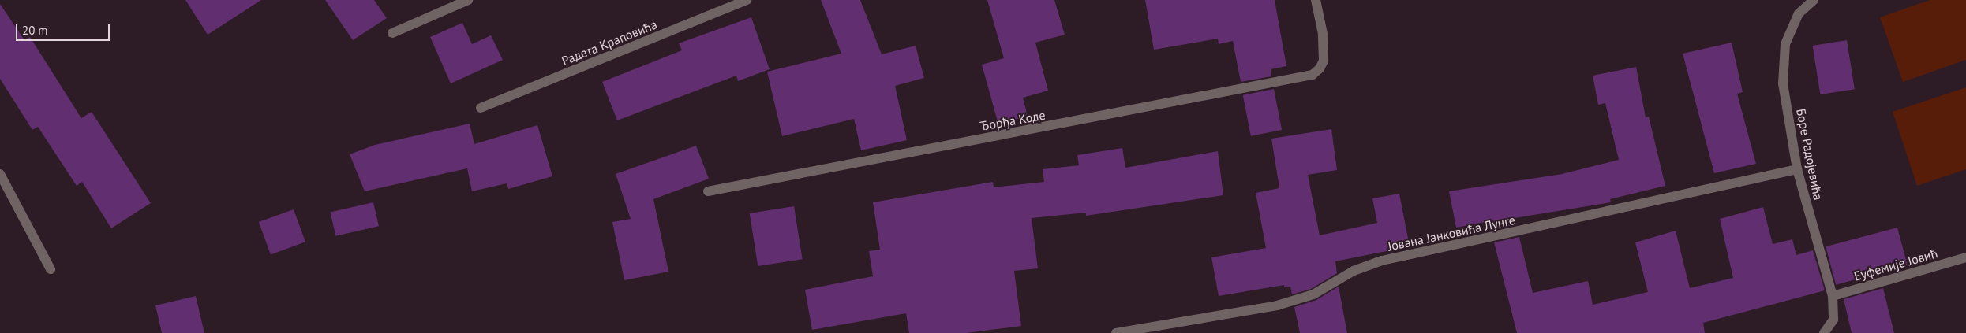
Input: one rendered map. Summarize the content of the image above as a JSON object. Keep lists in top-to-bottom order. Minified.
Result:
{"streets":{"street":["Радета Краповића","Ђорђа Коде","Боре Радојевића","Јована Јанковића Лунге","Еуфемије Јовић"]},"crossings":[["Боре Радојевића","Јована Јанковића Лунге"],["Боре Радојевића","Еуфемије Јовић"]],"scale_bar":"20 m"}
